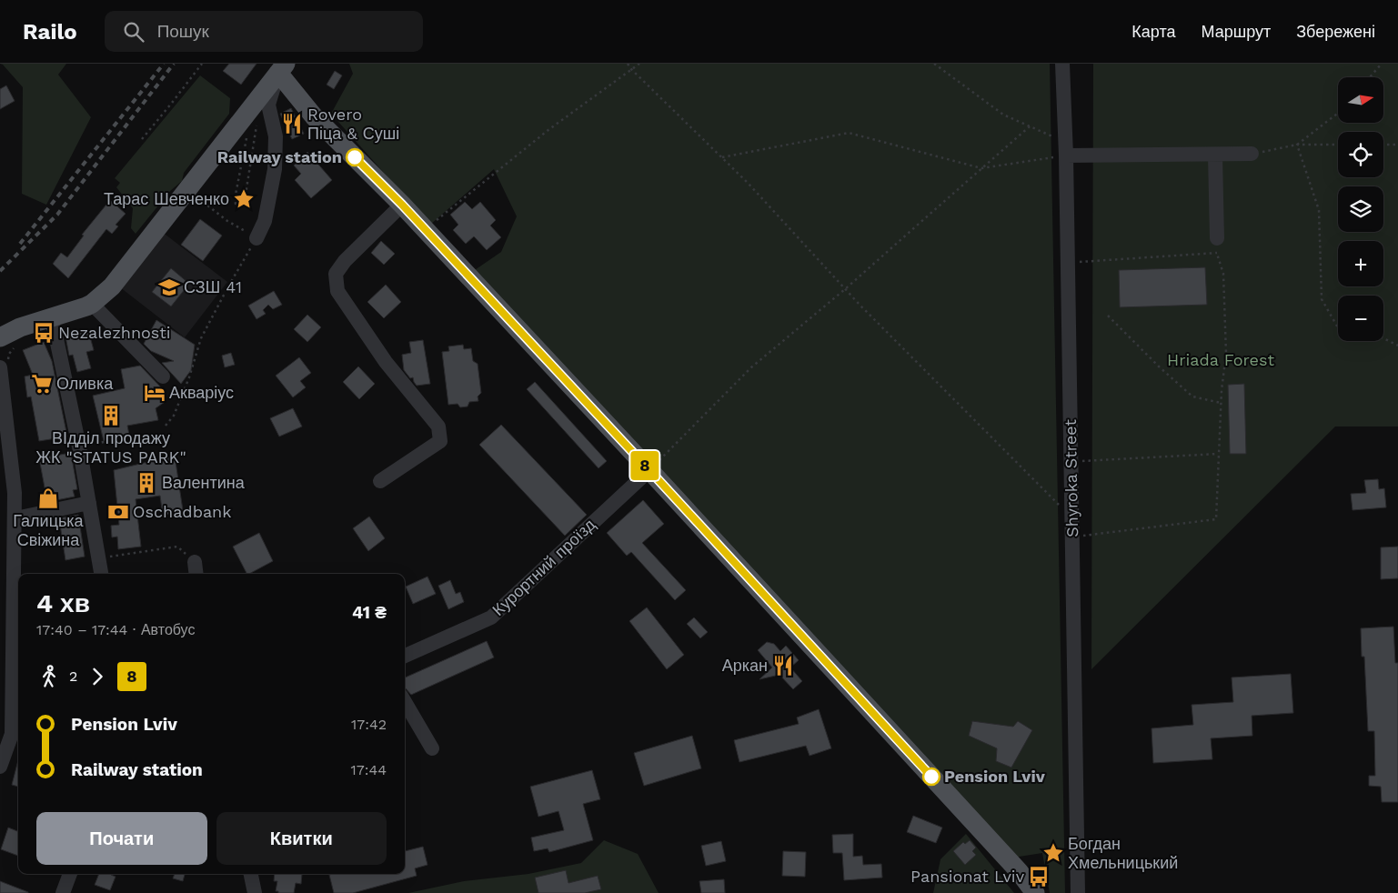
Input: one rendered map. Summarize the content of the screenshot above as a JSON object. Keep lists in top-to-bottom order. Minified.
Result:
{"streets":{"street":["Shyroka Street","Курортний проїзд"]},"parks":["Hriada Forest"],"places":{"restaurant":["Rovero Піца & Суші","Аркан"],"other":["Railway station","Pension Lviv"],"place":["Тарас Шевченко","Богдан Хмельницький"],"school or university":["СЗШ 41"],"bus stop":["Nezalezhnosti","Pansionat Lviv"],"supermarket":["Оливка"],"hotel":["Акваріус"],"building":["ВІдділ продажу ЖК \"STATUS PARK\"","Валентина"],"shop":["Галицька Свіжина"],"bank":["Oschadbank"]},"lines":["bus line 8"],"north":"right","page":{"header":"Railo","search":"Пошук","nav":["Карта","Маршрут","Збережені"],"on_map":"8","map_buttons":["+","−"],"heading":["4 хв","17:40 – 17:44 · Автобус","41 ₴"],"legs":["2","8"],"list":[{"name":"Pension Lviv","value":"17:42"},{"name":"Railway station","value":"17:44"}],"buttons":["Почати","Квитки"]}}
